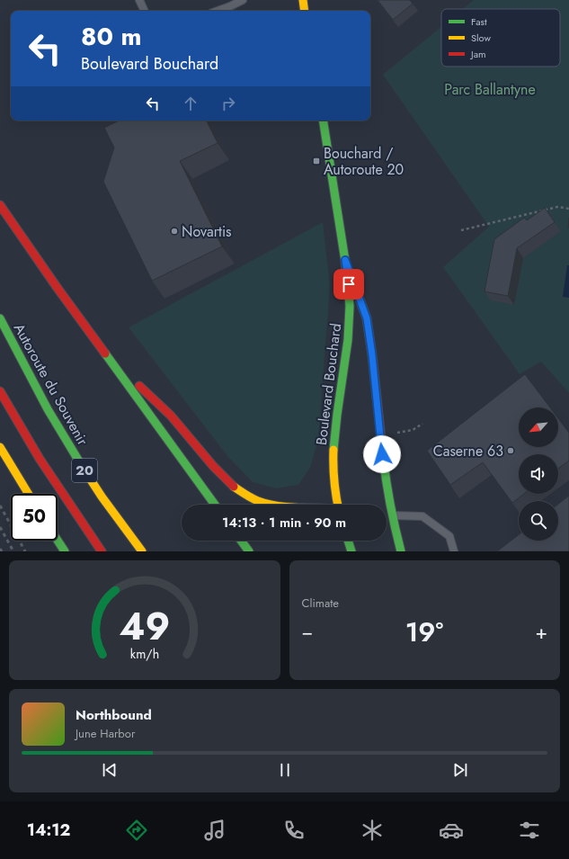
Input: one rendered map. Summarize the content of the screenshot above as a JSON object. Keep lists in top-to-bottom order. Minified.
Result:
{"streets":{"main road":["Autoroute du Souvenir","Boulevard Bouchard","20"]},"parks":["Parc Ballantyne"],"places":{"transit":["Bouchard / Autoroute 20"],"other":["Novartis","Caserne 63"]},"legend":["Fast","Slow","Jam"],"north":"bottom left","page":{"turn":["80 m","Boulevard Bouchard"],"limit":"50","trip":"14:13 · 1 min · 90 m","tile":"Climate","heat":["−","19°","+"],"song":["Northbound","June Harbor"],"tabs":"14:12","gauge":["49","km/h"]}}
